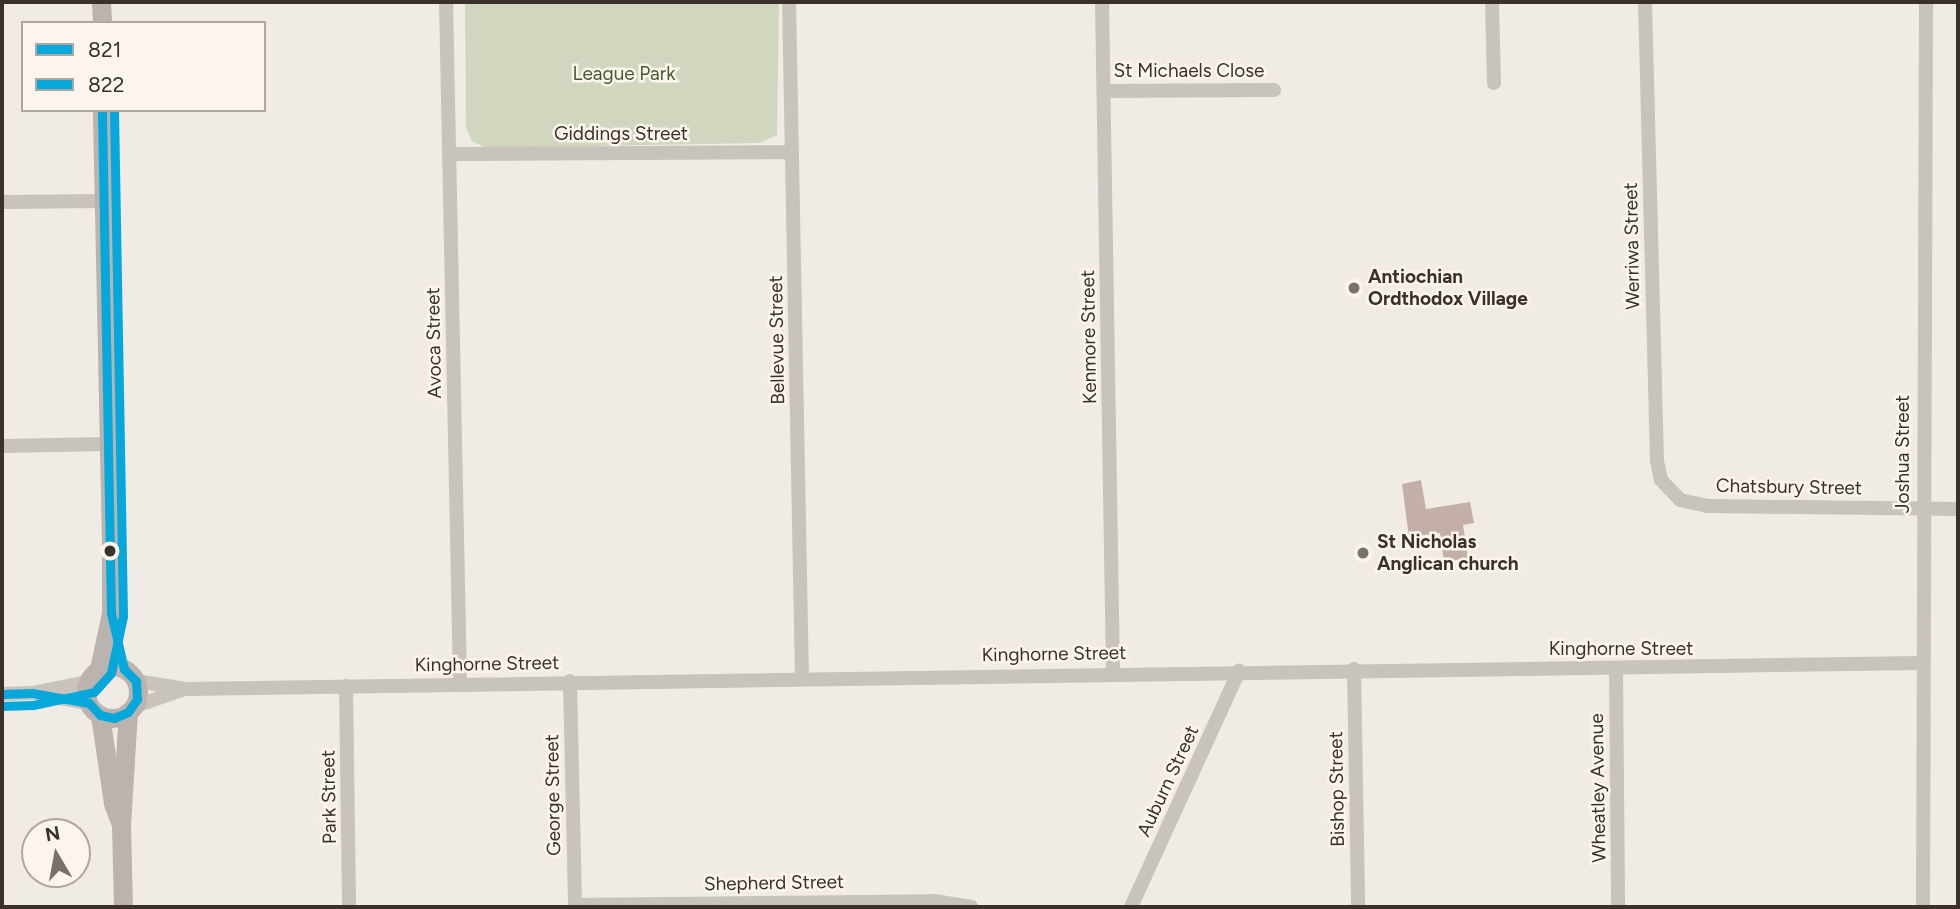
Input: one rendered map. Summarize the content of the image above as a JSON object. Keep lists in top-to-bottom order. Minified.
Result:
{"streets":{"street":["St Michaels Close","Giddings Street","Werriwa Street","Kenmore Street","Bellevue Street","Avoca Street","Joshua Street","Chatsbury Street","Kinghorne Street","Auburn Street","Wheatley Avenue","Bishop Street","George Street","Park Street","Shepherd Street"]},"crossings":[["St Michaels Close","Kenmore Street"],["Giddings Street","Bellevue Street"],["Giddings Street","Avoca Street"],["Werriwa Street","Chatsbury Street"],["Kenmore Street","Kinghorne Street"],["Bellevue Street","Kinghorne Street"],["Avoca Street","Kinghorne Street"],["Joshua Street","Chatsbury Street"],["Joshua Street","Kinghorne Street"],["Kinghorne Street","Auburn Street"],["Kinghorne Street","Wheatley Avenue"],["Kinghorne Street","Bishop Street"],["Kinghorne Street","George Street"],["Kinghorne Street","Park Street"],["George Street","Shepherd Street"]],"parks":["League Park"],"places":["Antiochian Ordthodox Village","St Nicholas Anglican church"],"lines":["transit line 821","transit line 822"],"legend":["821","822"],"north":"top"}
